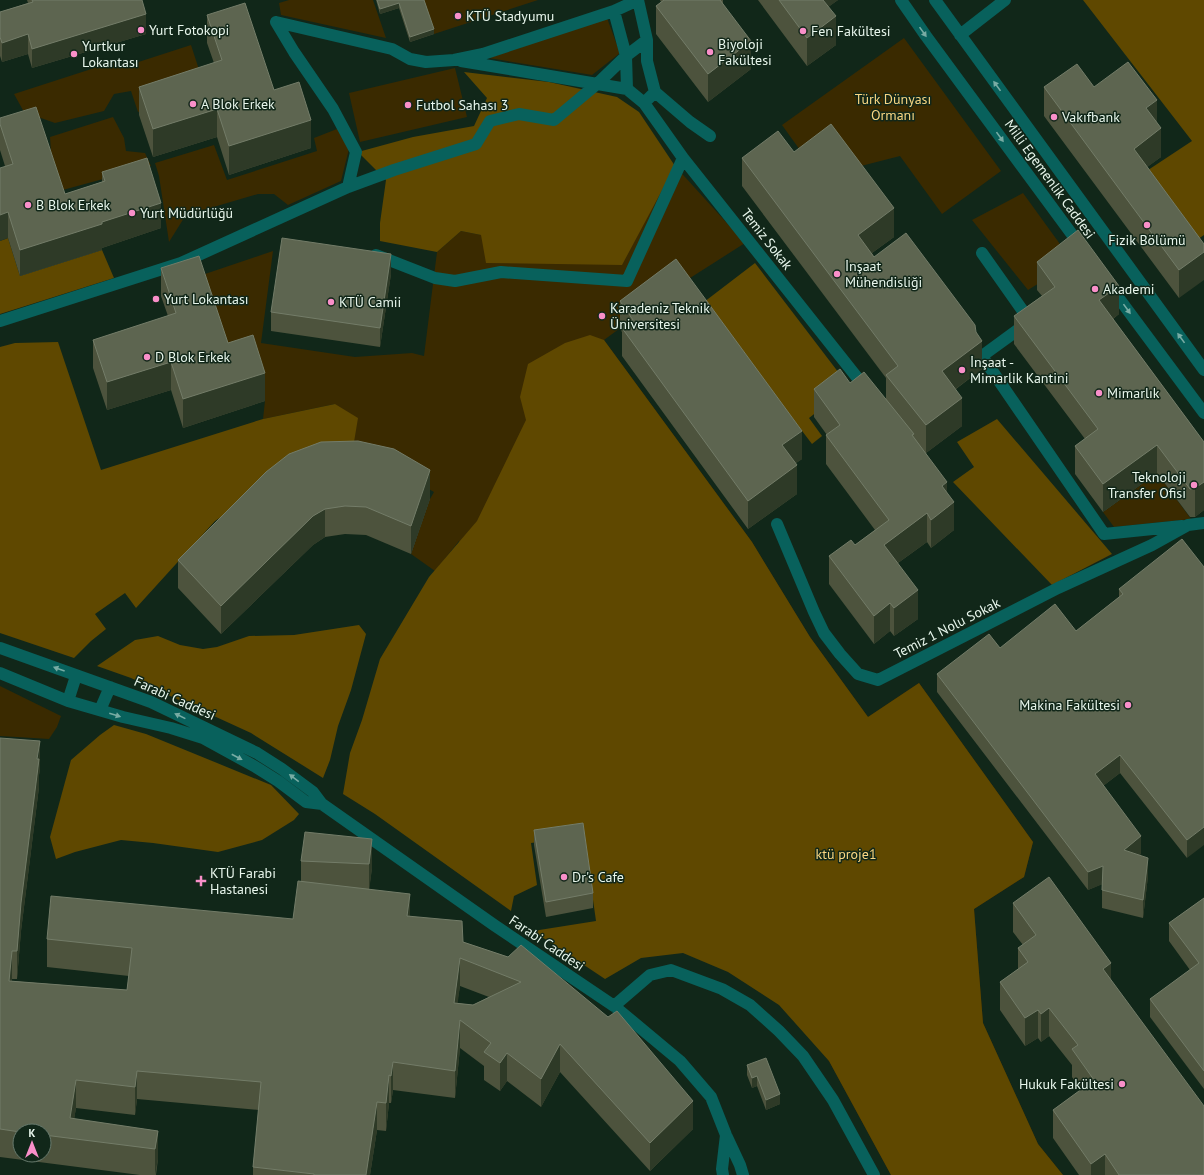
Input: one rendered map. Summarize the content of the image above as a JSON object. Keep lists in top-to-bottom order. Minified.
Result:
{"streets":{"street":["Milli Egemenlik Caddesi","Temiz Sokak","Temiz 1 Nolu Sokak","Farabi Caddesi"]},"parks":["Türk Dünyası Ormanı","ktü proje1"],"places":{"other":["KTÜ Stadyumu","Yurt Fotokopi","Fen Fakültesi","Biyoloji Fakültesi","Yurtkur Lokantası","A Blok Erkek","Futbol Sahası 3","Vakıfbank","B Blok Erkek","Yurt Müdürlüğü","Fizik Bölümü","İnşaat Mühendisliği","Akademi","Yurt Lokantası","KTÜ Camii","Karadeniz Teknik Üniversitesi","D Blok Erkek","İnşaat - Mimarlik Kantini","Mimarlık","Teknoloji Transfer Ofisi","Makina Fakültesi","Dr's Cafe","Hukuk Fakültesi"],"health":["KTÜ Farabi Hastanesi"]},"north":"top"}
